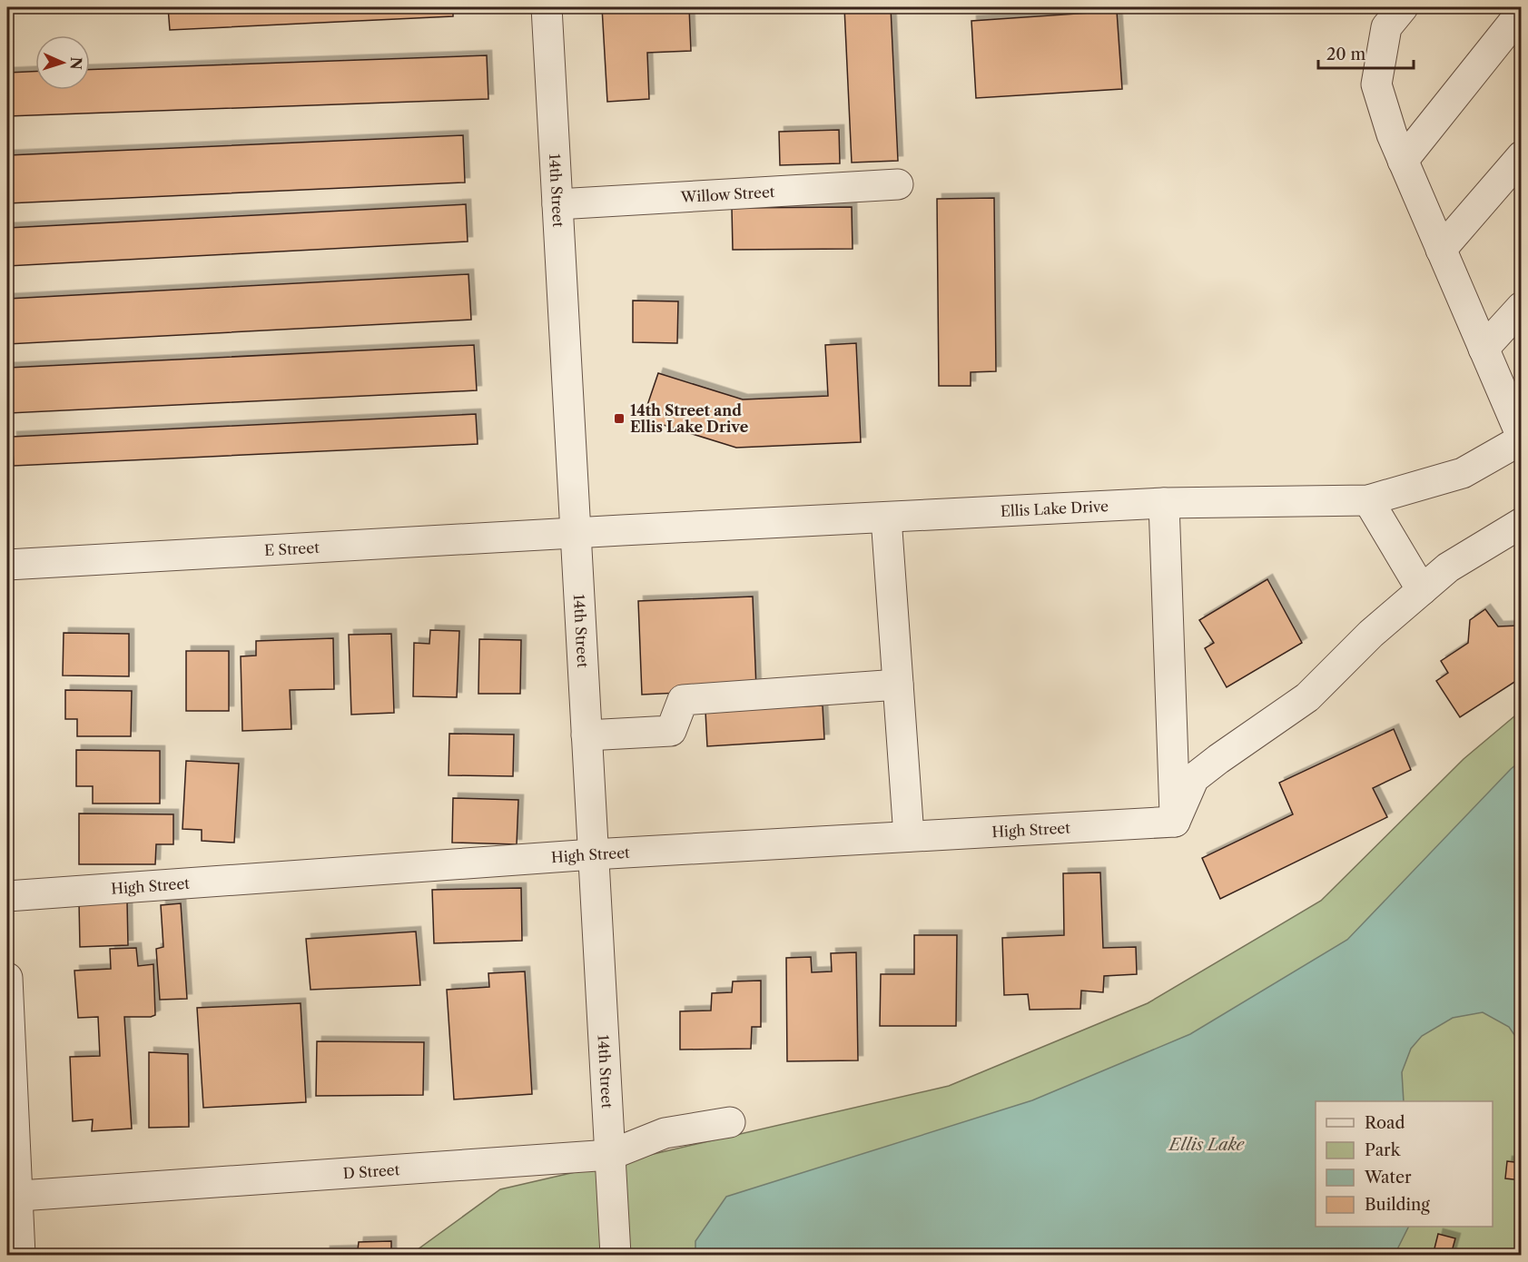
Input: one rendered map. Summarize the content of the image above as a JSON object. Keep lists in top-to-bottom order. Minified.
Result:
{"streets":{"street":["14th Street","Willow Street","Ellis Lake Drive","E Street","High Street","D Street"]},"crossings":[["14th Street","Willow Street"],["14th Street","Ellis Lake Drive"],["14th Street","E Street"],["14th Street","High Street"],["14th Street","D Street"],["Ellis Lake Drive","E Street"]],"water":["Ellis Lake"],"places":{"transit":["14th Street and Ellis Lake Drive"]},"legend":["Road","Park","Water","Building"],"scale_bar":"20 m","north":"right"}
